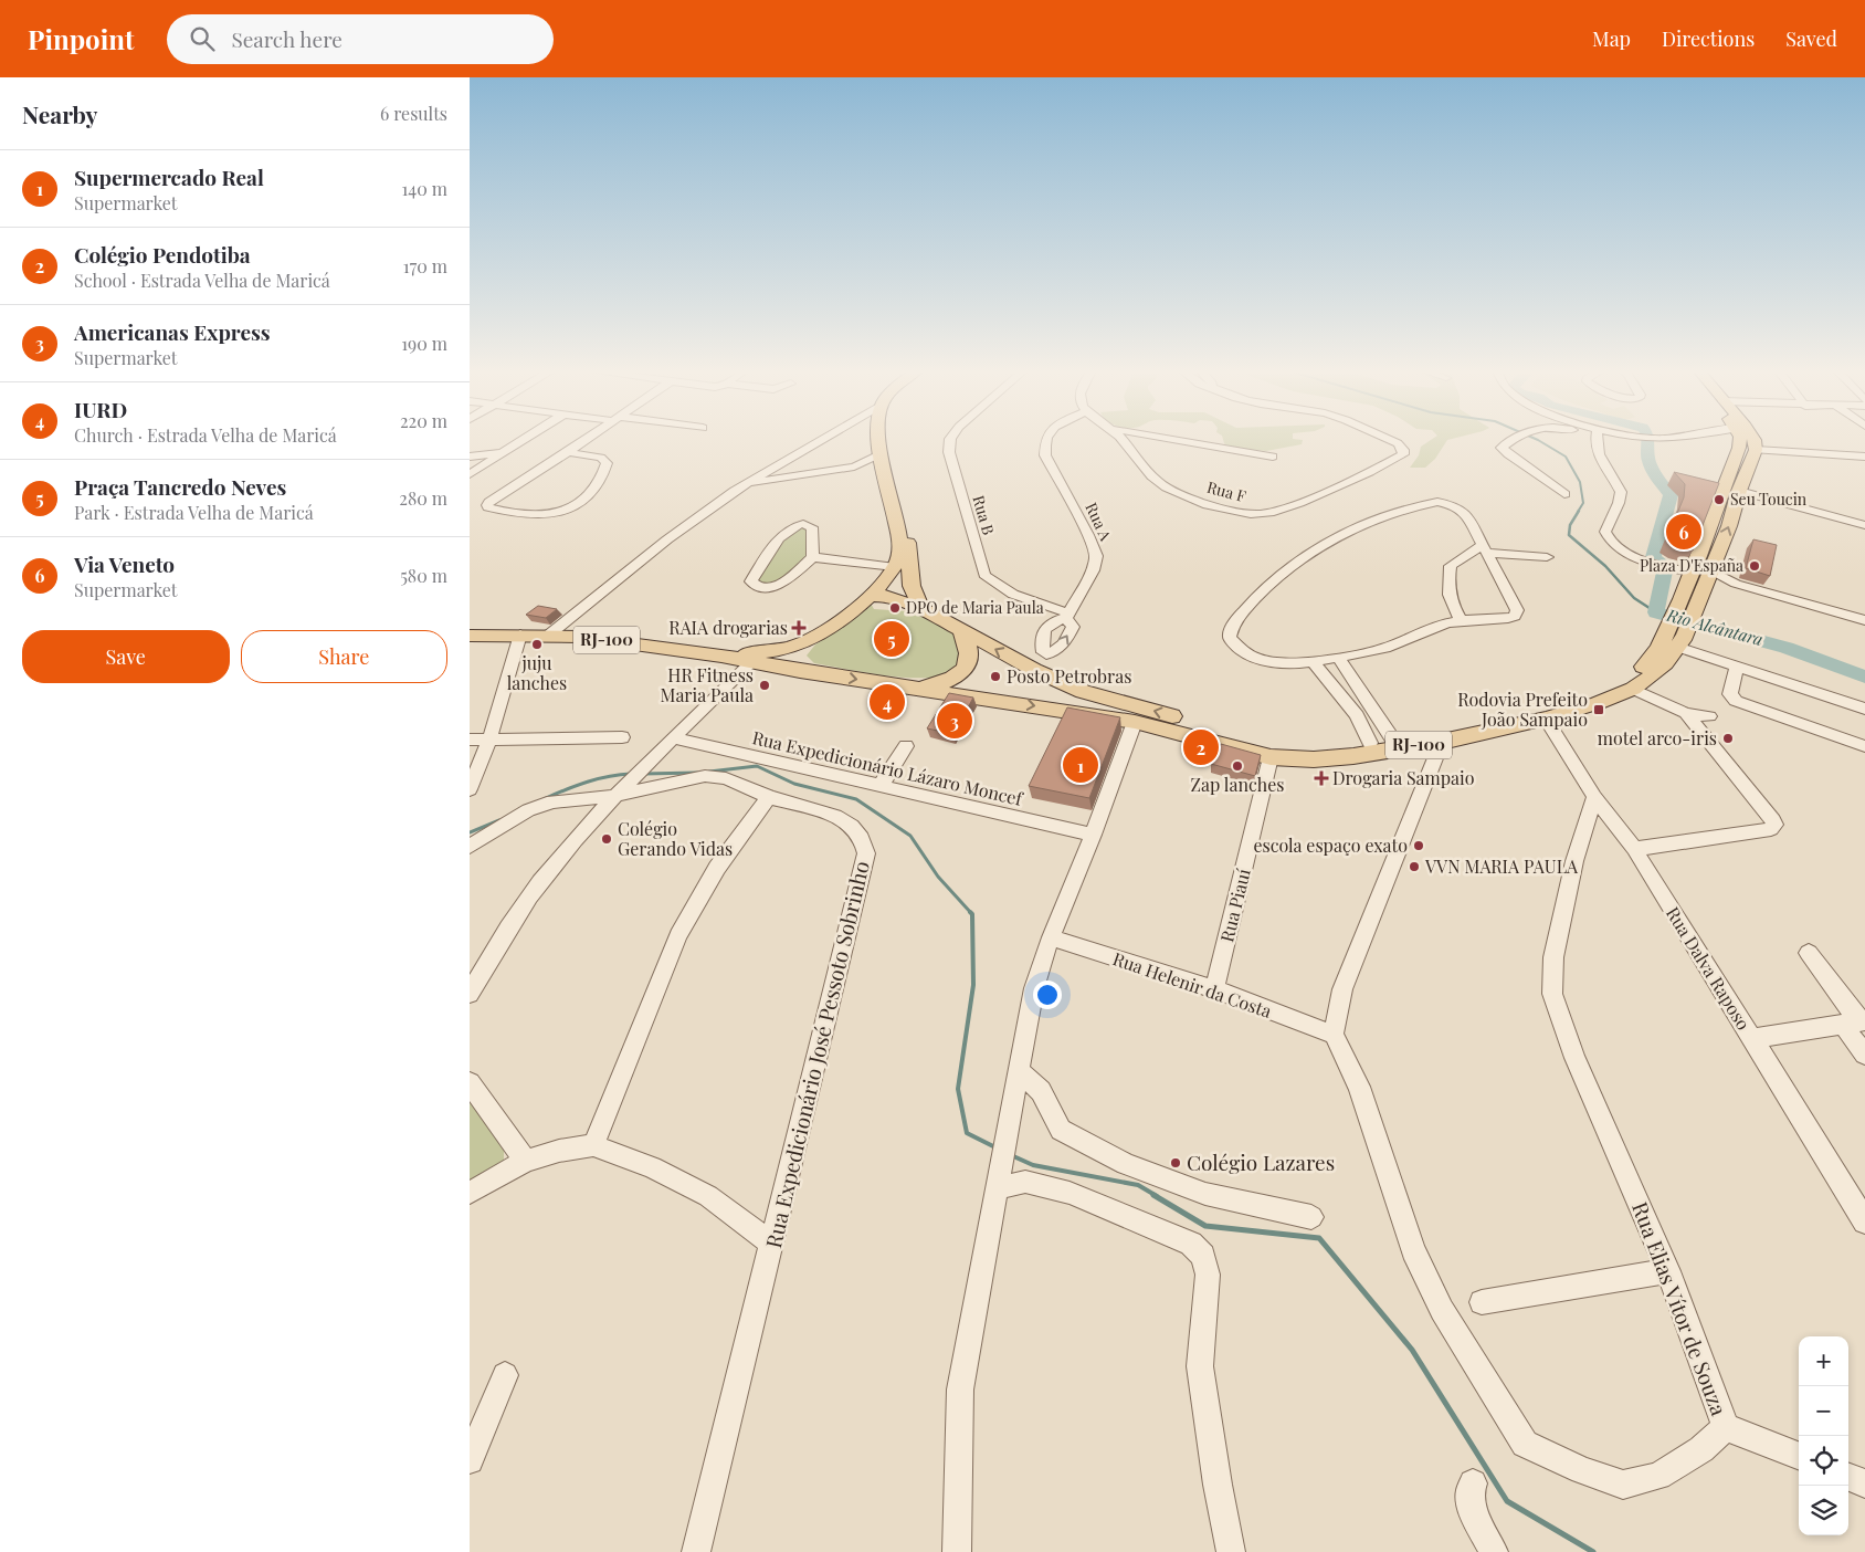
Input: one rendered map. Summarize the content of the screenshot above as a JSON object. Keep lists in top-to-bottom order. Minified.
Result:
{"streets":{"main road":["RJ-100"],"street":["Rua F","Rua B","Rua A","Rua Expedicionário Lázaro Moncef","Rua Piauí","Rua Dalva Raposo","Rua Helenir da Costa","Rua Expedicionário José Pessoto Sobrinho","Rua Elias Vítor de Souza"]},"crossings":[["Rua B","Rua A"],["RJ-100","Rua Piauí"],["RJ-100","Rua Dalva Raposo"],["Rua Piauí","Rua Helenir da Costa"],["Rua Dalva Raposo","Rua Elias Vítor de Souza"],["Rua Helenir da Costa","Rua Elias Vítor de Souza"]],"water":["Rio Alcântara"],"places":{"other":["Seu Toucin","Plaza D'España","DPO de Maria Paula","juju lanches","Posto Petrobras","HR Fitness Maria Paula","motel arco-iris","Zap lanches","Colégio Gerando Vidas","escola espaço exato","VVN MARIA PAULA","Colégio Lazares"],"health":["RAIA drogarias","Drogaria Sampaio"],"transit":["Rodovia Prefeito João Sampaio"]},"page":{"header":"Pinpoint","search":"Search here","nav":["Map","Directions","Saved"],"heading":["Nearby","6 results"],"list":[{"mark":"1","name":"Supermercado Real","note":"Supermarket","value":"140 m"},{"mark":"2","name":"Colégio Pendotiba","note":"School · Estrada Velha de Maricá","value":"170 m"},{"mark":"3","name":"Americanas Express","note":"Supermarket","value":"190 m"},{"mark":"4","name":"IURD","note":"Church · Estrada Velha de Maricá","value":"220 m"},{"mark":"5","name":"Praça Tancredo Neves","note":"Park · Estrada Velha de Maricá","value":"280 m"},{"mark":"6","name":"Via Veneto","note":"Supermarket","value":"580 m"}],"pins":["6","5","4","3","2","1"],"buttons":["Save","Share"],"map_buttons":["+","−"]}}
